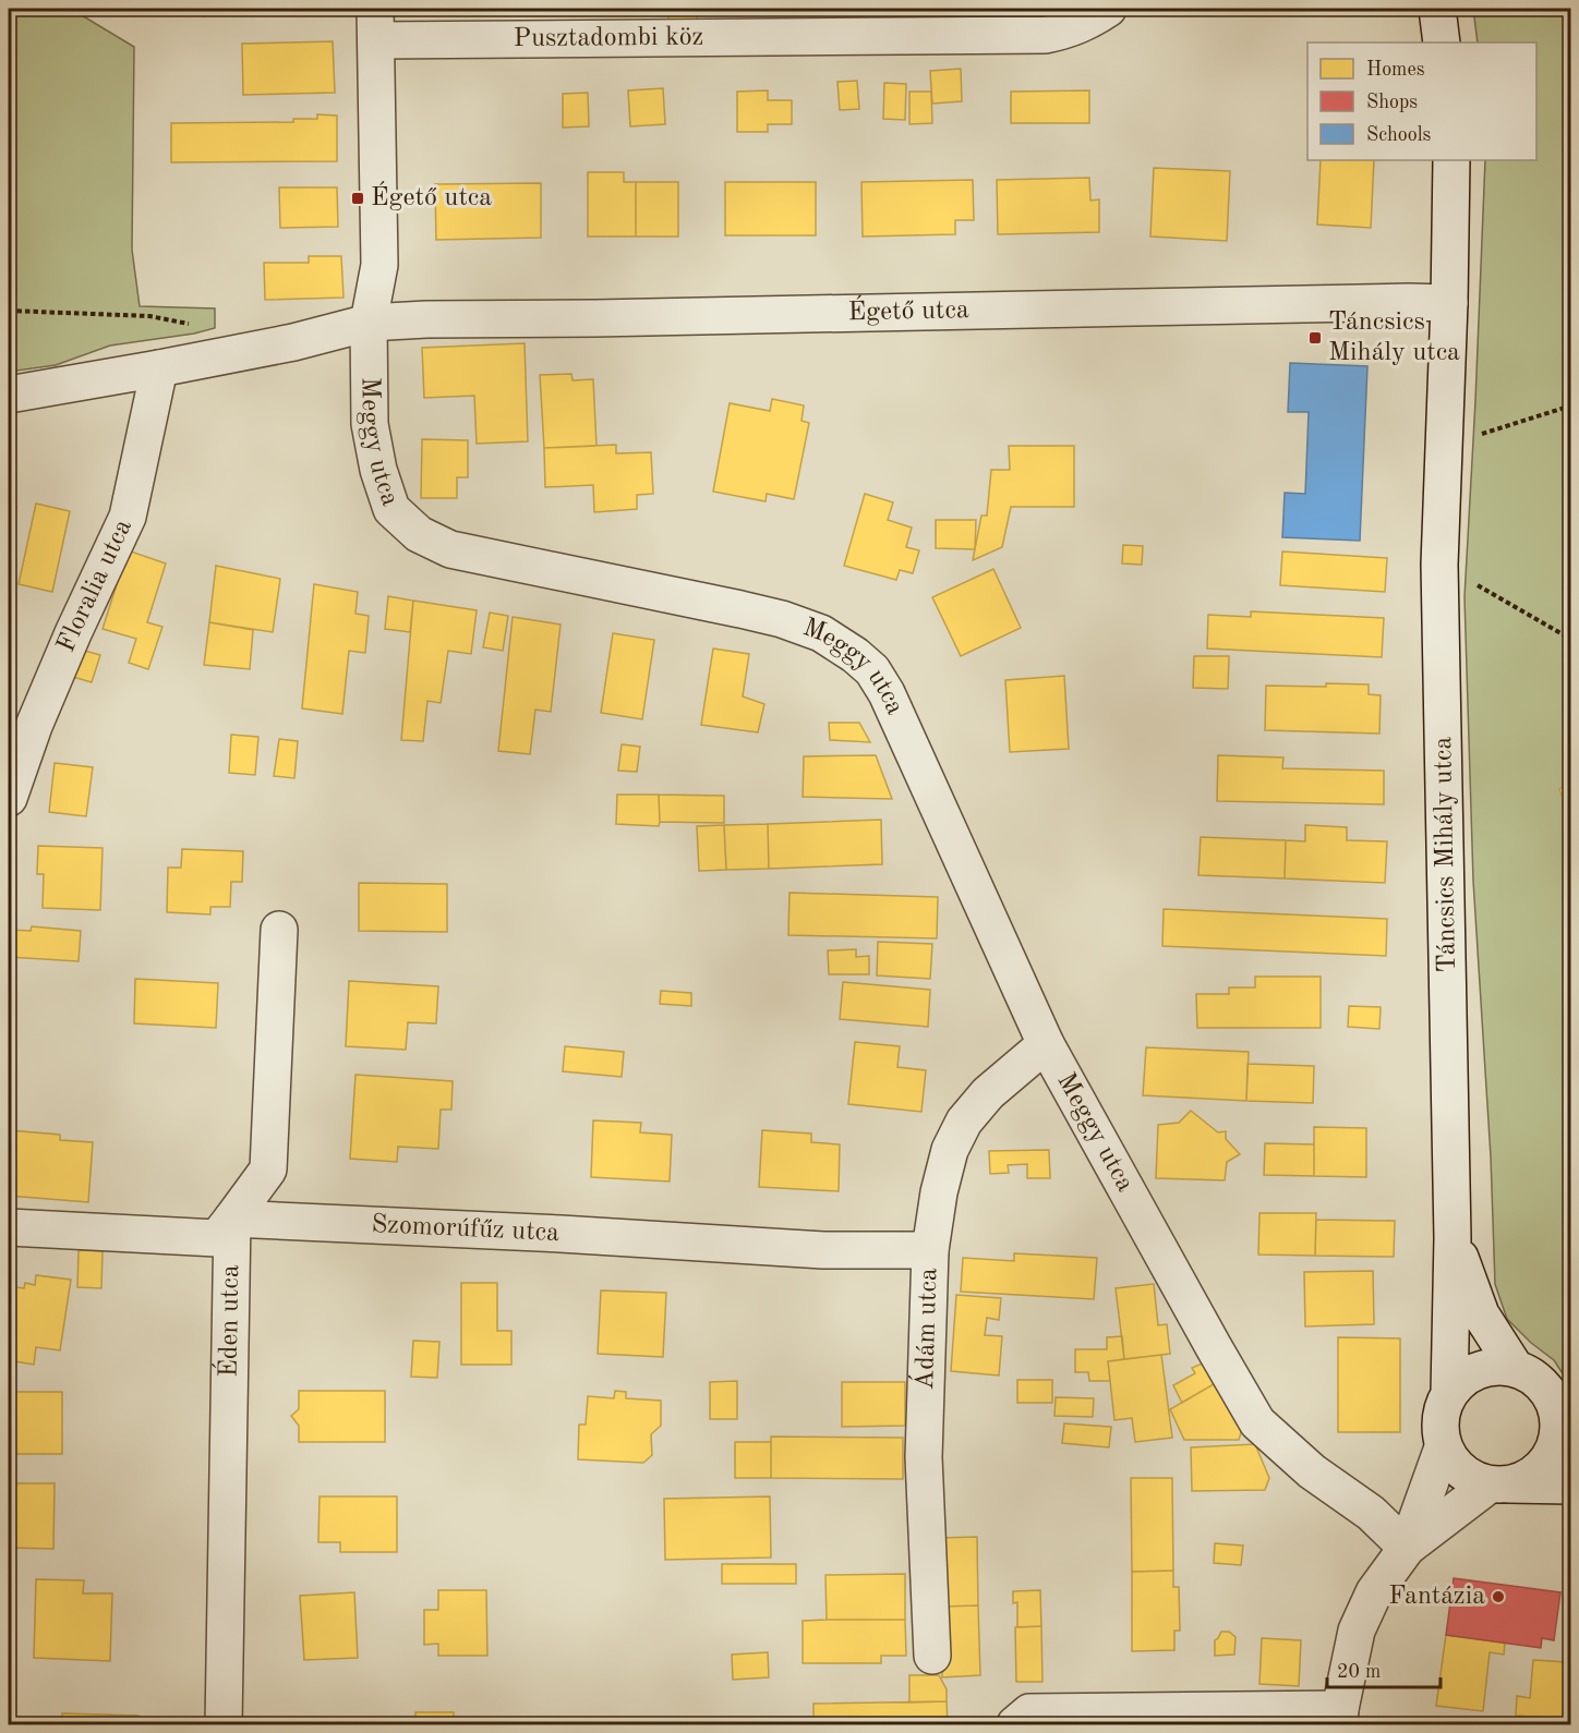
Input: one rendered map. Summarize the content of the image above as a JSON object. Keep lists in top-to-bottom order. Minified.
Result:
{"streets":{"street":["Pusztadombi köz","Égető utca","Meggy utca","Floralia utca","Táncsics Mihály utca","Szomorúfűz utca","Éden utca","Ádám utca"]},"crossings":[["Pusztadombi köz","Meggy utca"],["Égető utca","Meggy utca"],["Égető utca","Táncsics Mihály utca"],["Meggy utca","Ádám utca"],["Szomorúfűz utca","Éden utca"],["Szomorúfűz utca","Ádám utca"]],"places":{"transit":["Égető utca","Táncsics Mihály utca"],"other":["Fantázia"]},"legend":["Homes","Shops","Schools"],"scale_bar":"20 m"}
